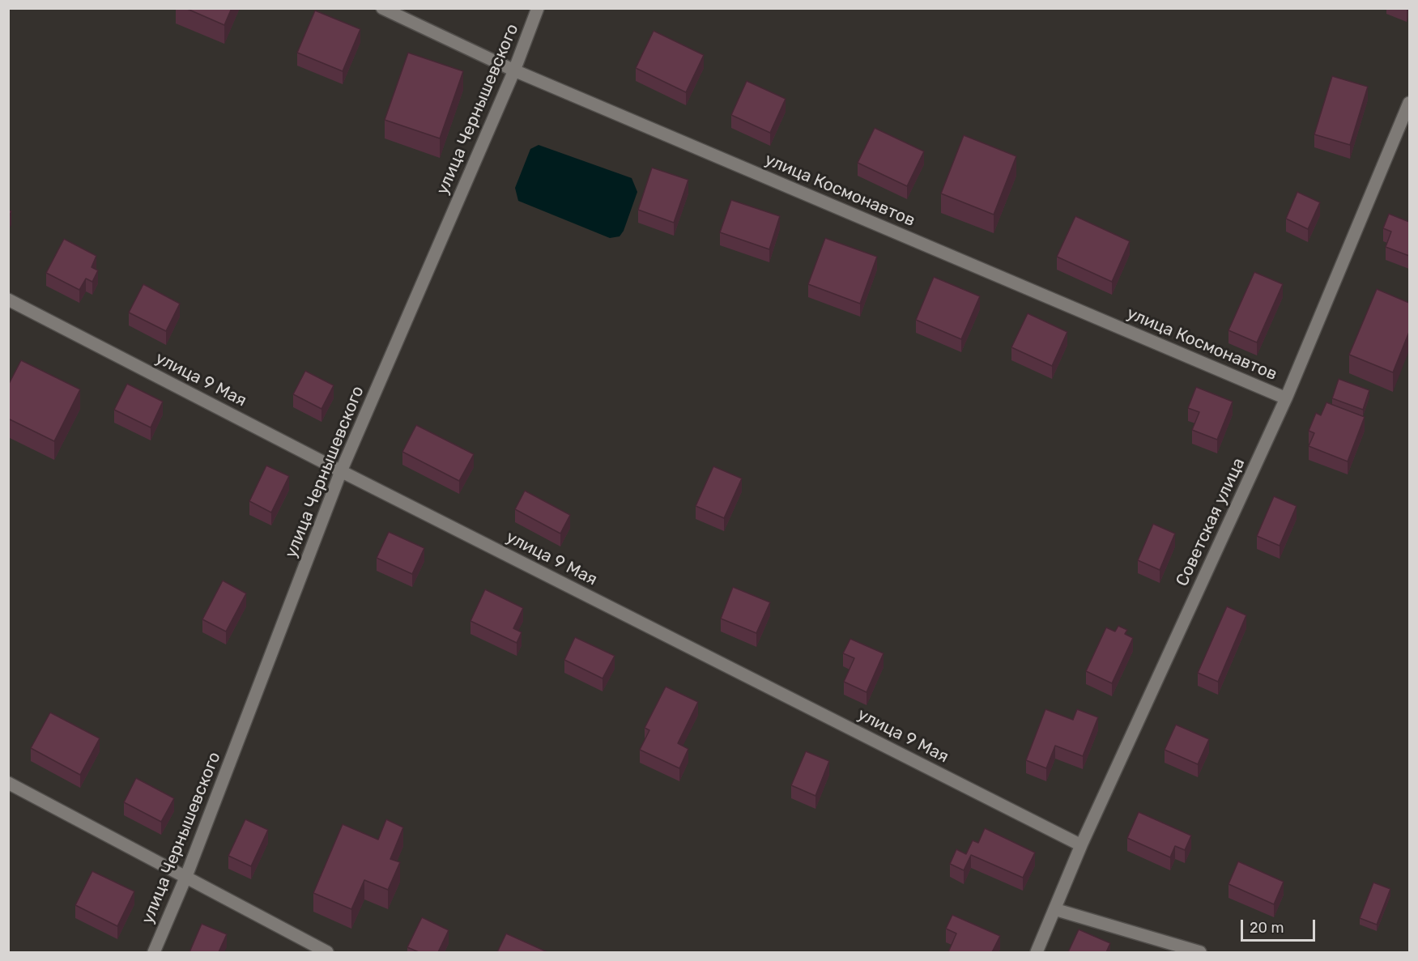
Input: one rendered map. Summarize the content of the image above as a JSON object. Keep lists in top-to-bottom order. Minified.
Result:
{"streets":{"street":["улица Чернышевского","улица Космонавтов","улица 9 Мая","Советская улица"]},"crossings":[["улица Чернышевского","улица Космонавтов"],["улица Чернышевского","улица 9 Мая"],["улица Космонавтов","Советская улица"],["улица 9 Мая","Советская улица"]],"scale_bar":"20 m"}
